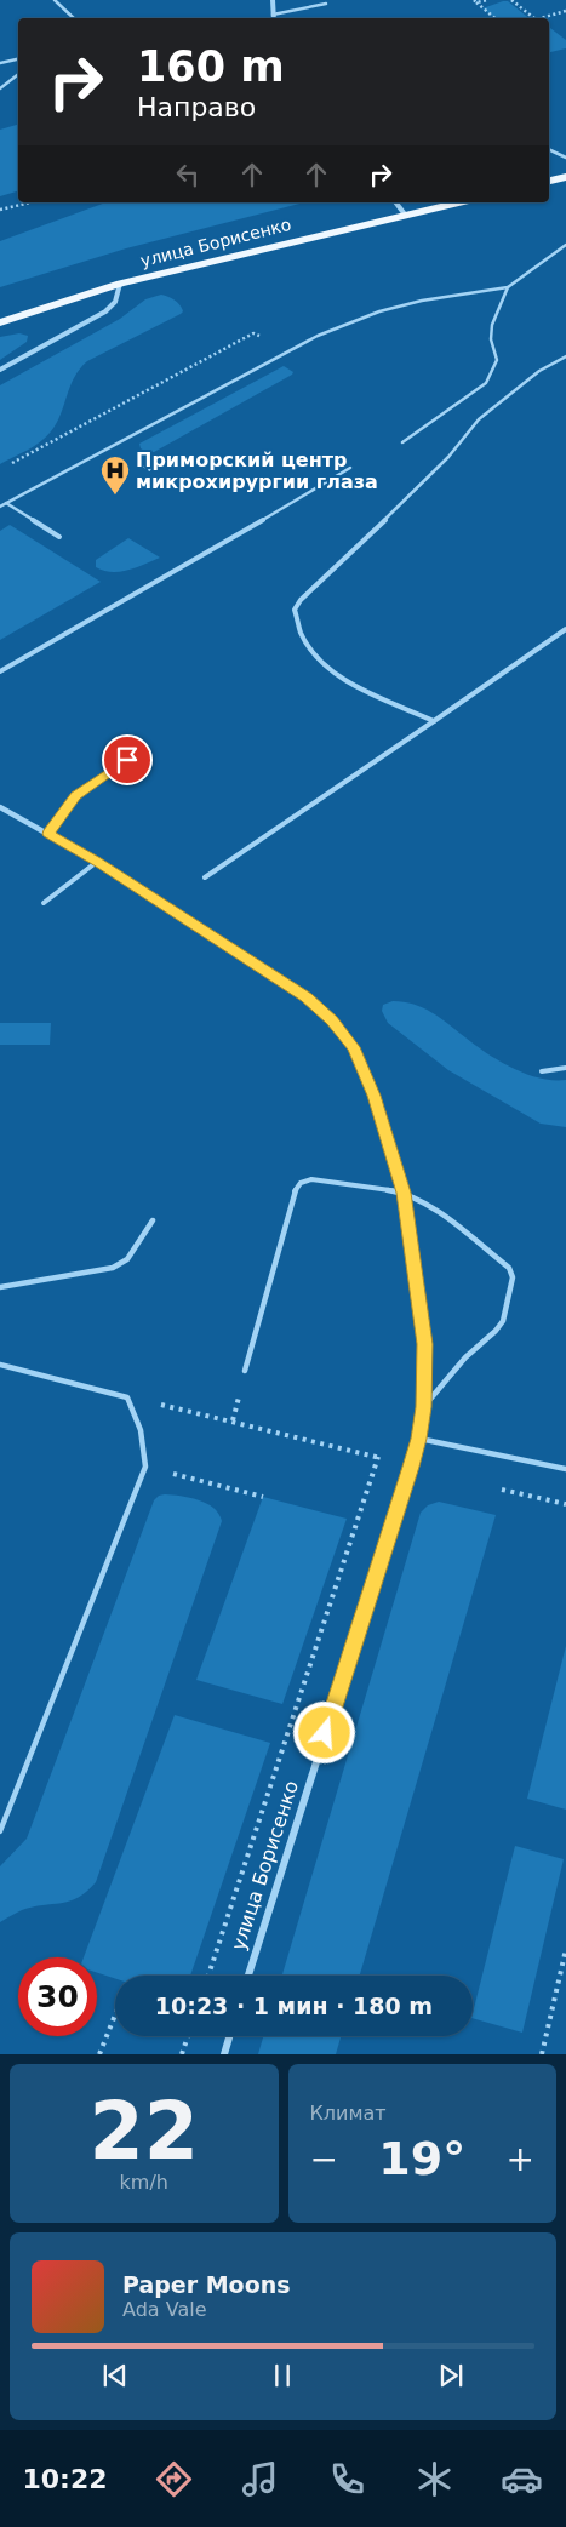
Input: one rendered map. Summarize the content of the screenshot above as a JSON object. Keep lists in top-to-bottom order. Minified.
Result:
{"streets":{"main road":["улица Борисенко"]},"places":{"hospital":["Приморский центр микрохирургии глаза"]},"page":{"turn":["160 m","Направо"],"limit":"30","trip":"10:23 · 1 мин · 180 m","tile":[["22","km/h"],"Климат"],"heat":["−","19°","+"],"song":["Paper Moons","Ada Vale"],"tabs":"10:22"}}
